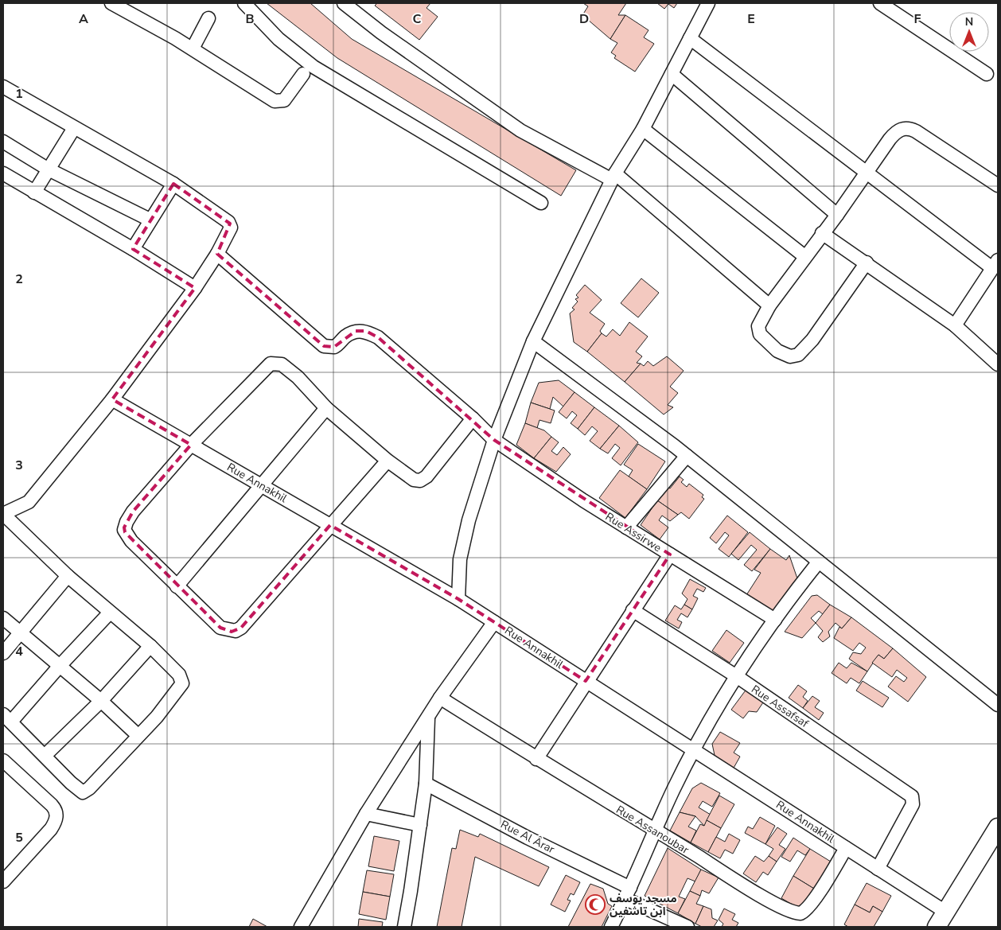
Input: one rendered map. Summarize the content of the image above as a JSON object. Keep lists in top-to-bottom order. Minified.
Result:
{"streets":{"street":["Rue Annakhil","Rue Assirwe","Rue Assafsaf","Rue Assanoubar","Rue Al Ârar"]},"crossings":[["Rue Annakhil","Rue Assafsaf"],["Rue Annakhil","Rue Assanoubar"]],"places":{"mosque":["مسجد يوسف ابن تاشفين"]},"north":"top","grid":{"columns":["A","B","C","D","E","F"],"rows":["1","2","3","4","5"]}}
